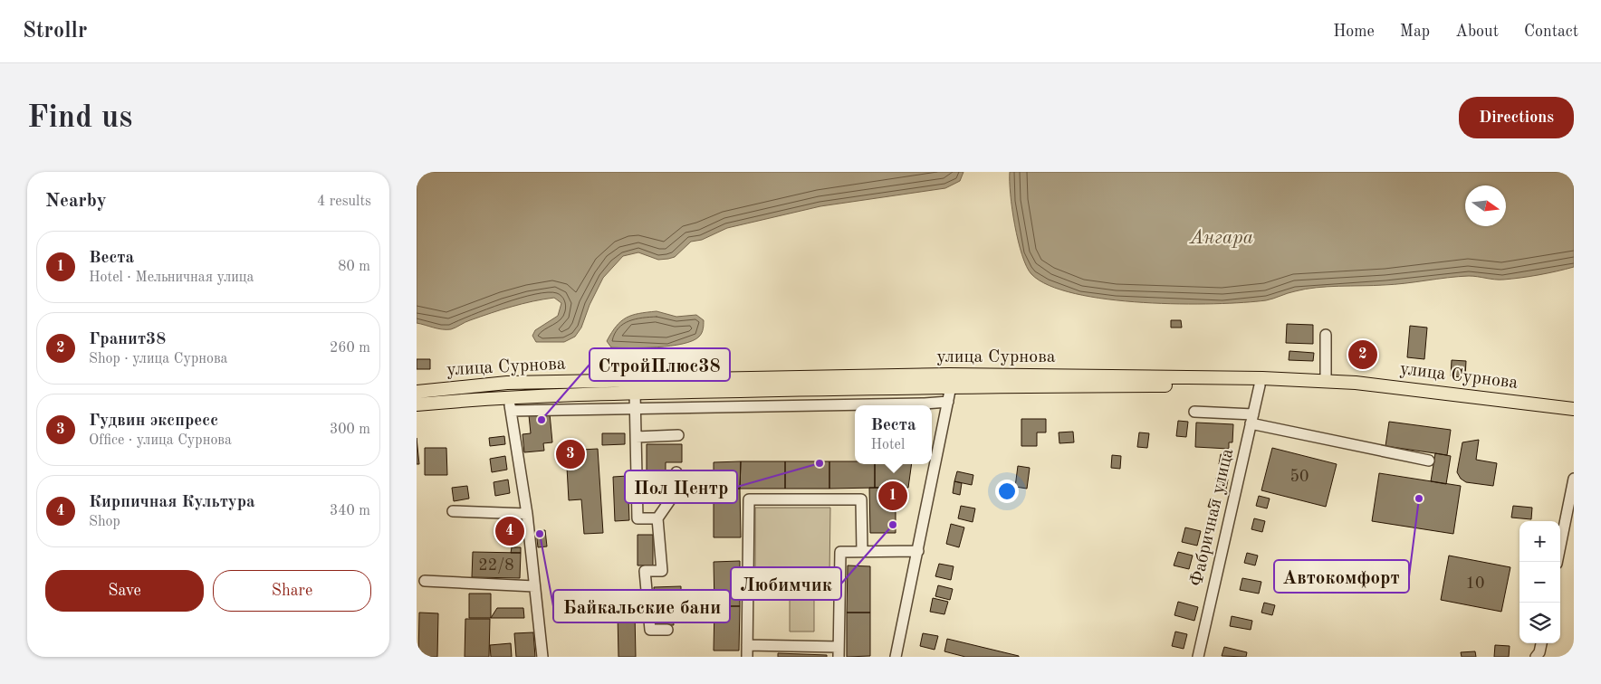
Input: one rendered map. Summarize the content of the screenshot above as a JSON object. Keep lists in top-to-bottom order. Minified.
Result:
{"streets":{"main road":["улица Сурнова"],"street":["Фабричная улица"]},"crossings":[["улица Сурнова","Фабричная улица"]],"water":["Ангара"],"places":["СтройПлюс38","Пол Центр","Автокомфорт","Любимчик","Байкальские бани"],"house_numbers":["50","22/8","10"],"north":"right","page":{"header":"Strollr","nav":["Home","Map","About","Contact"],"buttons":["Directions",["Save","Share"]],"title":"Find us","heading":["Nearby","4 results"],"list":[{"mark":"1","name":"Веста","note":"Hotel · Мельничная улица","value":"80 m"},{"mark":"2","name":"Гранит38","note":"Shop · улица Сурнова","value":"260 m"},{"mark":"3","name":"Гудвин экспресс","note":"Office · улица Сурнова","value":"300 m"},{"mark":"4","name":"Кирпичная Культура","note":"Shop","value":"340 m"}],"pins":["2","3","1","4"],"popup":["Веста","Hotel"],"map_buttons":["+","−"]}}
